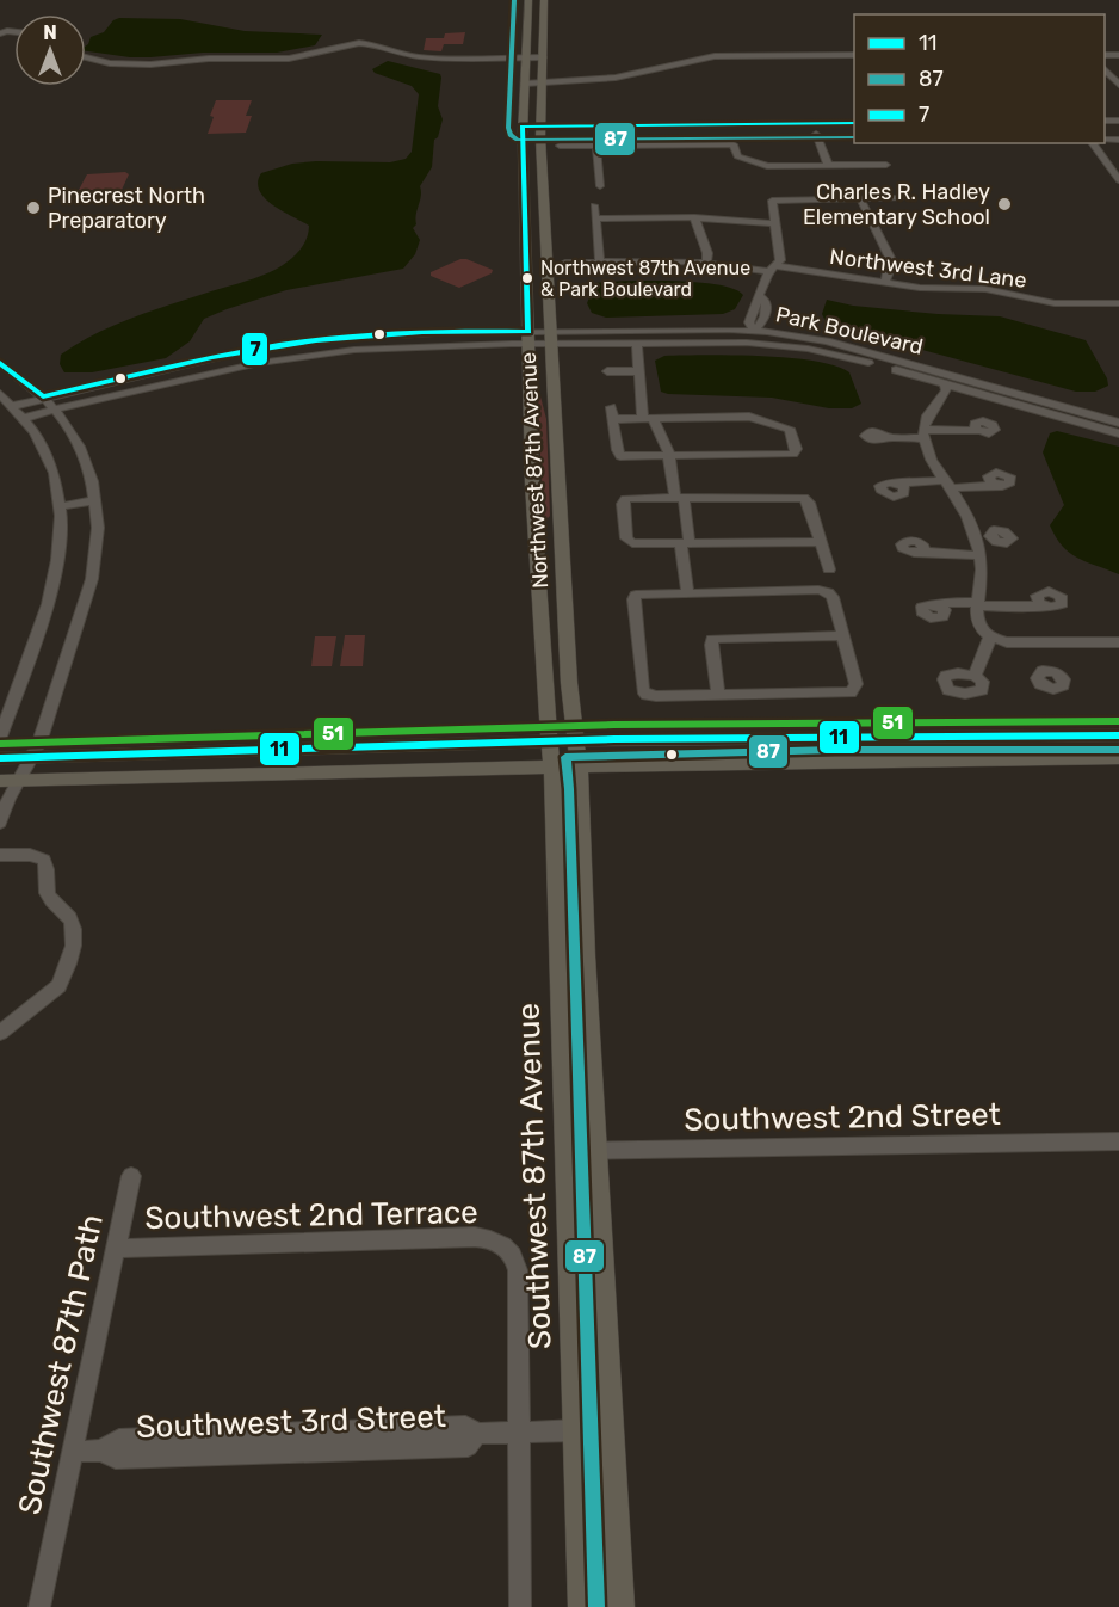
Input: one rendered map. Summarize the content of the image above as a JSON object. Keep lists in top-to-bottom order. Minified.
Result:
{"streets":{"main road":["Northwest 87th Avenue","Southwest 87th Avenue"],"street":["Northwest 3rd Lane","Park Boulevard","Southwest 2nd Street","Southwest 2nd Terrace","Southwest 87th Path","Southwest 3rd Street"]},"crossings":[["Park Boulevard","Northwest 87th Avenue"],["Northwest 87th Avenue","Southwest 87th Avenue"],["Southwest 2nd Street","Southwest 87th Avenue"],["Southwest 87th Avenue","Southwest 3rd Street"],["Southwest 2nd Terrace","Southwest 87th Path"],["Southwest 2nd Terrace","Southwest 3rd Street"],["Southwest 87th Path","Southwest 3rd Street"]],"places":["Charles R. Hadley Elementary School","Pinecrest North Preparatory","Northwest 87th Avenue & Park Boulevard"],"lines":["transit line 87","transit line 7","transit line 51","transit line 11"],"legend":["11","87","7"],"north":"top"}
